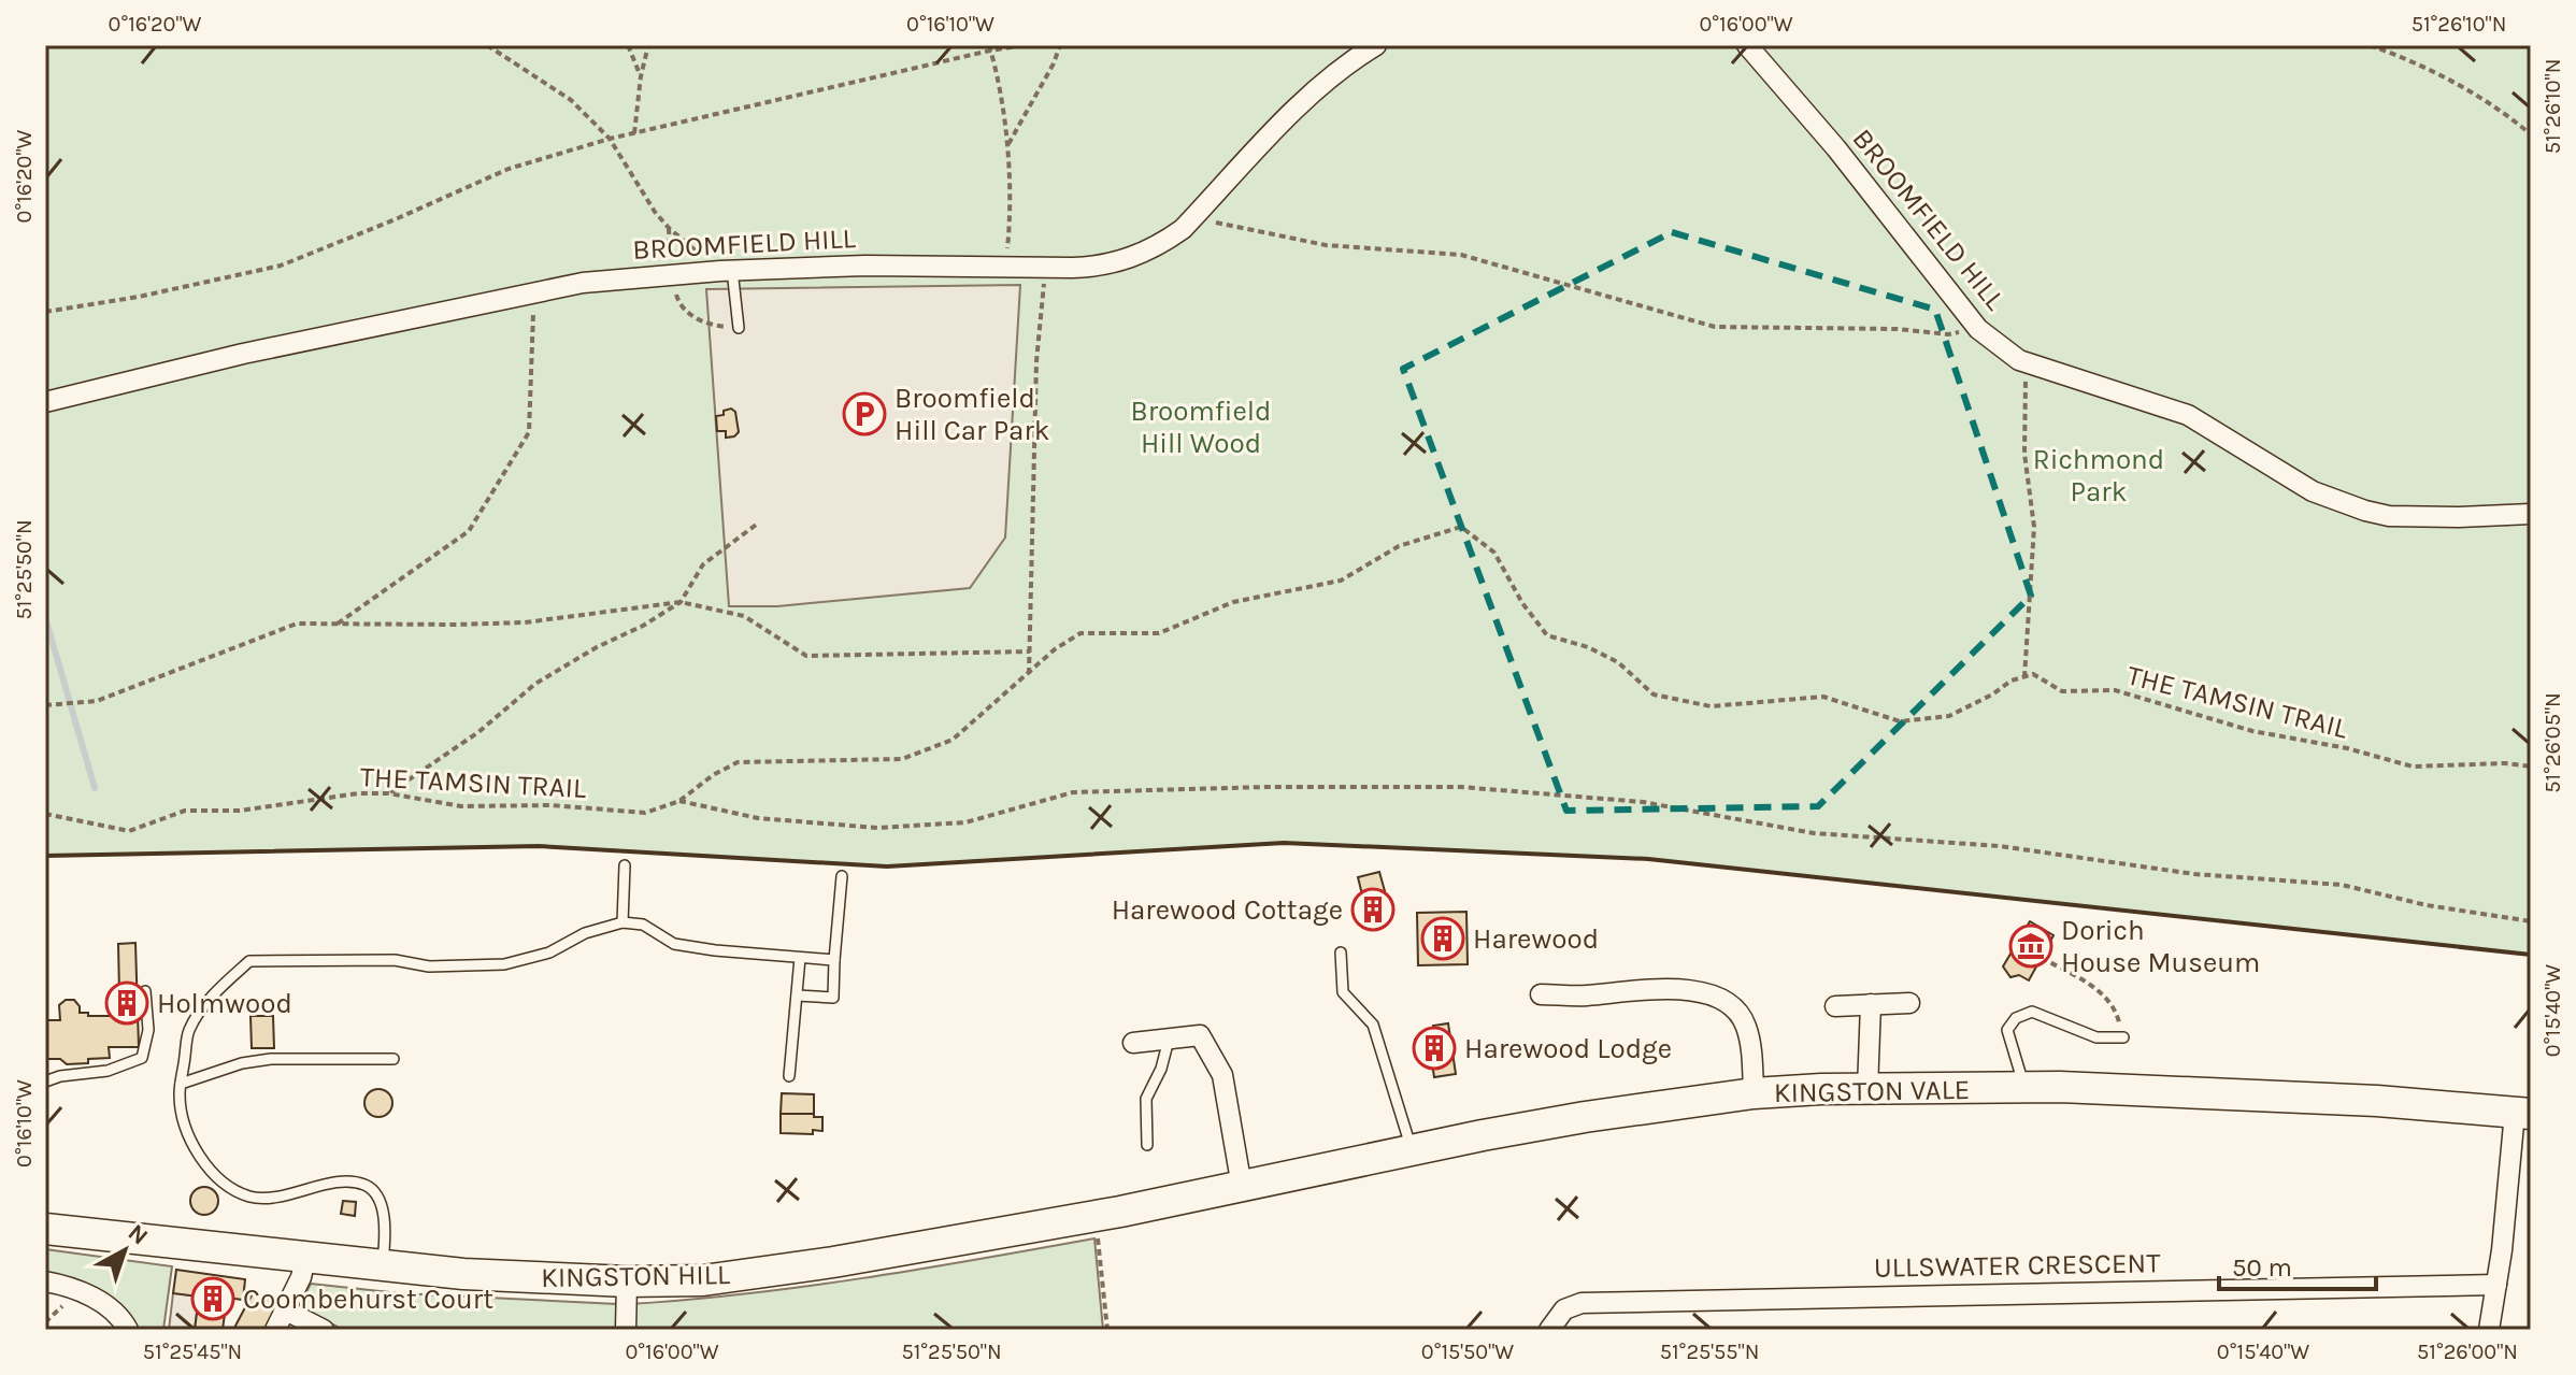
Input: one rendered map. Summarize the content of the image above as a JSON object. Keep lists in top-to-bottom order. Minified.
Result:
{"streets":{"main road":["KINGSTON VALE","KINGSTON HILL"],"street":["BROOMFIELD HILL","ULLSWATER CRESCENT"],"path":["THE TAMSIN TRAIL"]},"crossings":[["KINGSTON VALE","KINGSTON HILL"]],"parks":["Broomfield Hill Wood","Richmond Park"],"places":{"parking":["Broomfield Hill Car Park"],"building":["Harewood Cottage","Harewood","Holmwood","Harewood Lodge","Coombehurst Court"],"museum":["Dorich House Museum"]},"scale_bar":"50 m","north":"top right","coordinates":["0°16'20\"W","0°16'10\"W","0°16'00\"W","51°26'10\"N","51°25'50\"N","51°26'05\"N","0°15'40\"W","51°25'45\"N","0°15'50\"W","51°25'55\"N","51°26'00\"N"]}
